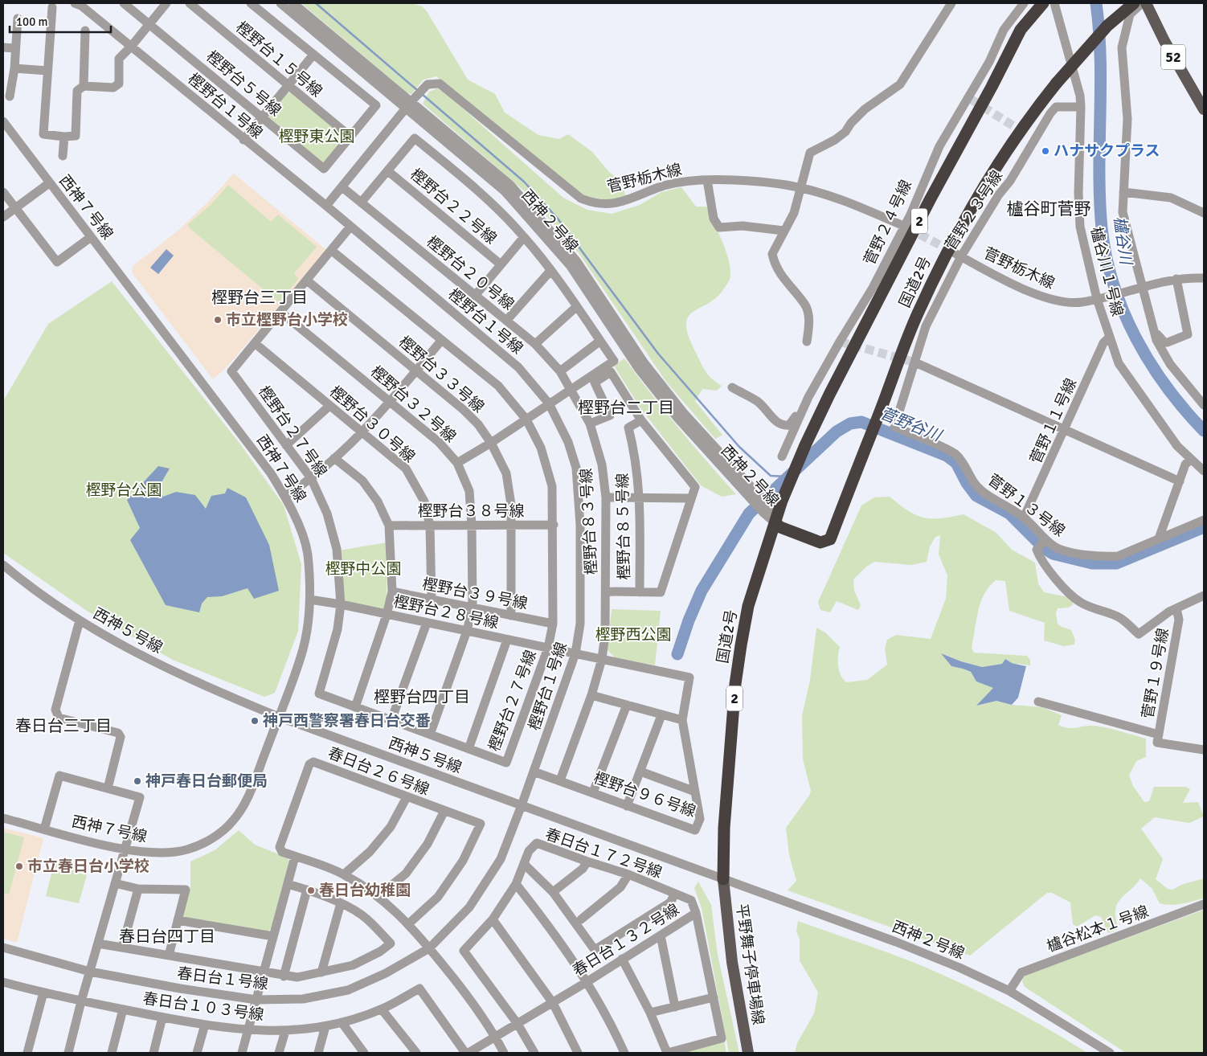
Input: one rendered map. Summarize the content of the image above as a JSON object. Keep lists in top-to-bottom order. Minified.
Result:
{"streets":{"highway":["2","国道2号"],"main road":["52","平野舞子停車場線"],"street":["樫野台１５号線","樫野台５号線","樫野台１号線","菅野栃木線","樫野台２２号線","西神７号線","菅野２３号線","西神２号線","菅野２４号線","櫨谷川１号線","樫野台２０号線","樫野台３３号線","樫野台３２号線","菅野１１号線","樫野台３０号線","樫野台２７号線","菅野１３号線","樫野台３８号線","樫野台８３号線","樫野台８５号線","樫野台３９号線","樫野台２８号線","西神５号線","菅野１９号線","春日台２６号線","樫野台９６号線","春日台１７２号線","櫨谷松本１号線","春日台１３２号線","春日台１号線","春日台１０３号線"]},"crossings":[["樫野台１５号線","樫野台５号線"],["樫野台１号線","樫野台２７号線"],["樫野台１号線","樫野台２８号線"],["樫野台１号線","西神５号線"],["樫野台１号線","樫野台９６号線"],["樫野台１号線","春日台１号線"],["菅野栃木線","菅野２３号線"],["菅野栃木線","西神２号線"],["菅野栃木線","櫨谷川１号線"],["西神７号線","樫野台２８号線"],["西神７号線","西神５号線"],["菅野２３号線","櫨谷川１号線"],["菅野２３号線","菅野１３号線"],["西神２号線","国道2号"],["西神２号線","西神５号線"],["西神２号線","櫨谷松本１号線"],["西神２号線","平野舞子停車場線"],["櫨谷川１号線","菅野１１号線"],["樫野台２０号線","樫野台８３号線"],["国道2号","西神５号線"],["国道2号","平野舞子停車場線"],["樫野台３３号線","樫野台２７号線"],["樫野台３３号線","樫野台３８号線"],["樫野台３３号線","樫野台３９号線"],["樫野台３２号線","樫野台２７号線"],["樫野台３２号線","樫野台３８号線"],["樫野台３２号線","樫野台３９号線"],["樫野台３２号線","樫野台２８号線"],["菅野１１号線","菅野１３号線"],["樫野台３０号線","樫野台２７号線"],["樫野台３０号線","樫野台３８号線"],["樫野台３０号線","樫野台３９号線"],["樫野台２７号線","樫野台３８号線"],["樫野台２７号線","樫野台３９号線"],["樫野台２７号線","樫野台２８号線"],["樫野台８３号線","樫野台９６号線"],["樫野台２８号線","樫野台９６号線"],["西神５号線","平野舞子停車場線"],["西神５号線","春日台１号線"],["春日台２６号線","春日台１３２号線"],["春日台２６号線","春日台１号線"],["春日台１７２号線","春日台１３２号線"],["春日台１３２号線","春日台１０３号線"]],"districts":["櫨谷町菅野","樫野台三丁目","樫野台二丁目","樫野台四丁目","春日台三丁目","春日台四丁目"],"water":["櫨谷川","菅野谷川"],"parks":["樫野東公園","樫野台公園","樫野中公園","樫野西公園"],"places":["ハナサクプラス","市立樫野台小学校","神戸西警察署春日台交番","神戸春日台郵便局","市立春日台小学校","春日台幼稚園"],"scale_bar":"100 m"}
